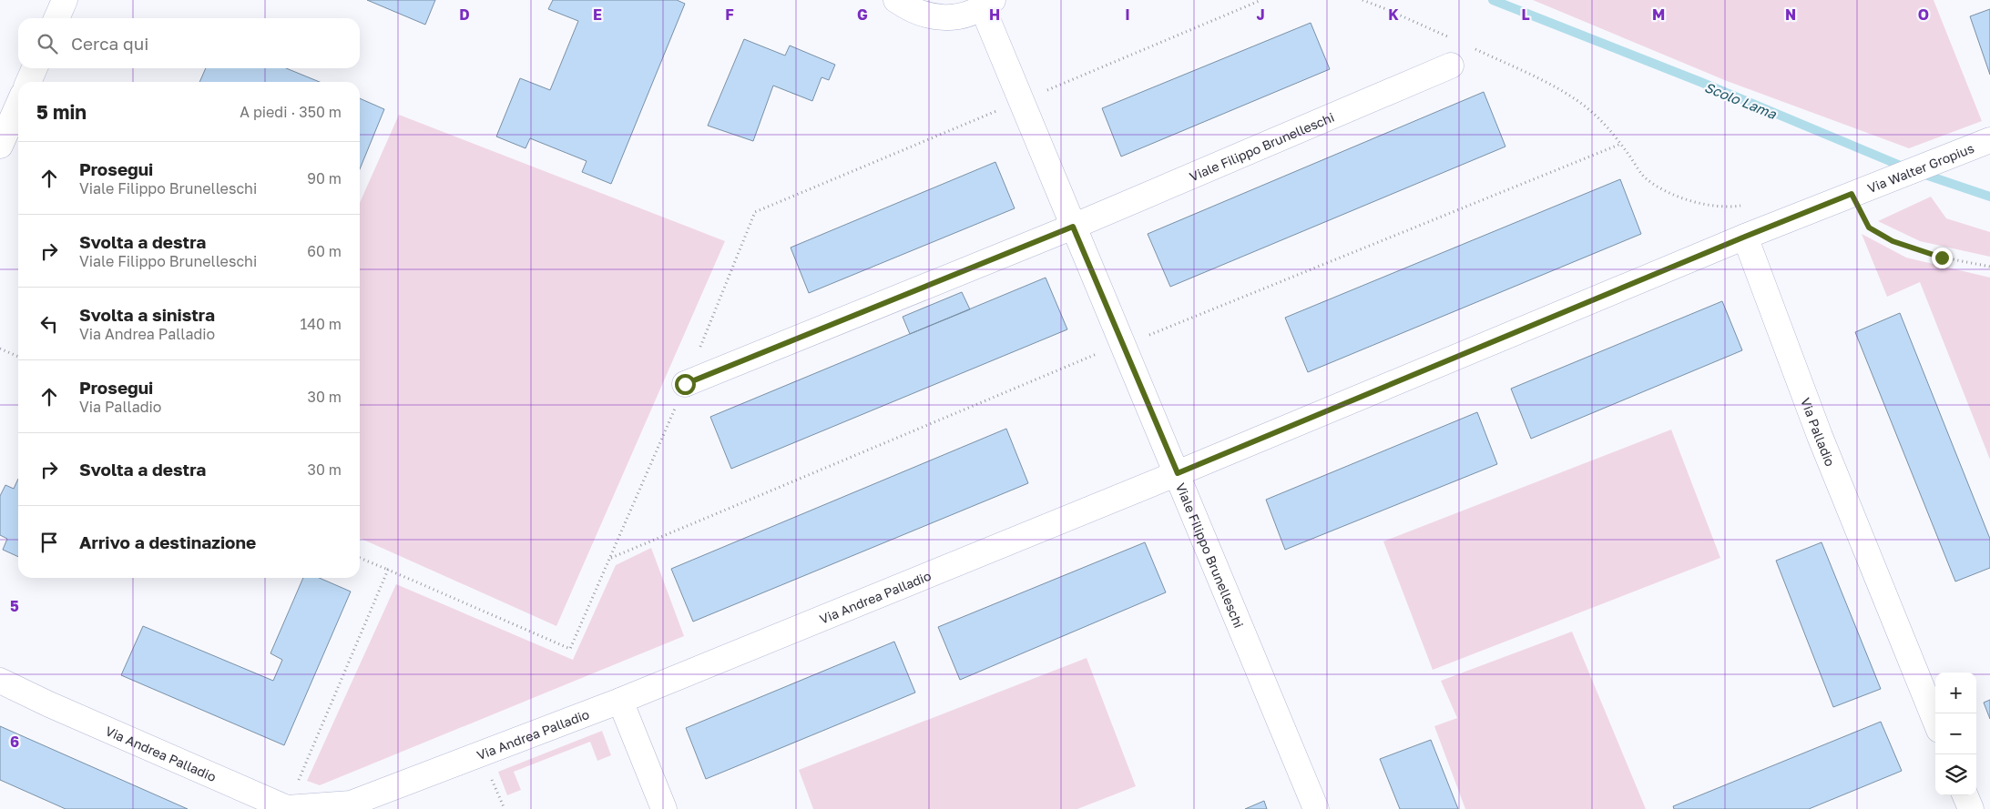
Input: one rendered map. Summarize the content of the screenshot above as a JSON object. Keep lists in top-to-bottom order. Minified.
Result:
{"streets":{"street":["Viale Filippo Brunelleschi","Via Walter Gropius","Via Palladio","Via Andrea Palladio"]},"crossings":[["Viale Filippo Brunelleschi","Via Andrea Palladio"],["Via Palladio","Via Andrea Palladio"]],"water":["Scolo Lama"],"page":{"search":"Cerca qui","heading":["5 min","A piedi · 350 m"],"list":[["Prosegui","Viale Filippo Brunelleschi","90 m"],["Svolta a destra","Viale Filippo Brunelleschi","60 m"],["Svolta a sinistra","Via Andrea Palladio","140 m"],["Prosegui","Via Palladio","30 m"],["Svolta a destra","30 m"],"Arrivo a destinazione"],"map_buttons":["+","−"]},"grid":{"columns":["D","E","F","G","H","I","J","K","L","M","N","O"],"rows":["5","6"]}}
